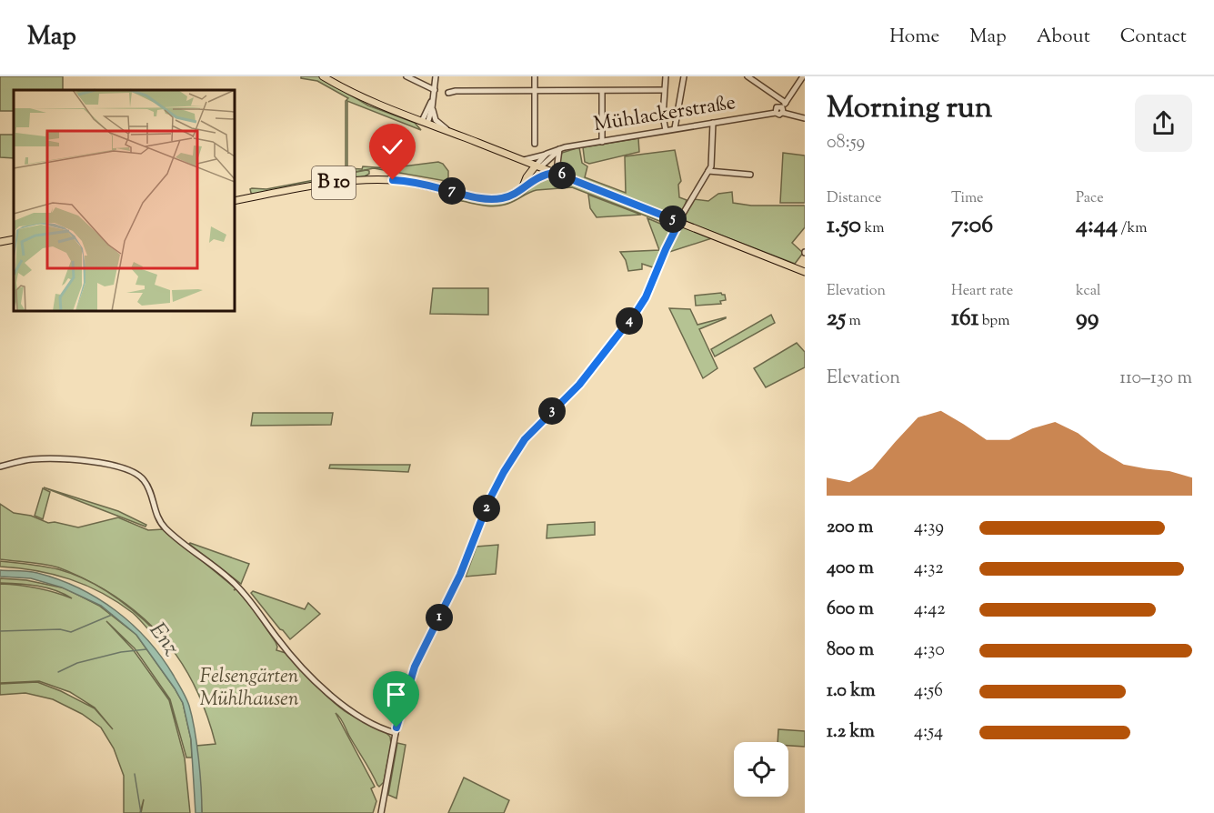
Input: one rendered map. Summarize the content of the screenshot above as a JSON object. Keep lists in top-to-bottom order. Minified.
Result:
{"streets":{"main road":["B 10"],"street":["Mühlackerstraße"]},"crossings":[["Mühlackerstraße","B 10"]],"water":["Enz"],"parks":["Felsengärten Mühlhausen"],"page":{"header":"Map","nav":["Home","Map","About","Contact"],"heading":["Morning run","08:59"],"pins":["6","7","5","4","3","2","1"],"stats":[["Distance","1.50 km"],["Time","7:06"],["Pace","4:44 /km"],["Elevation","25 m"],["Heart rate","161 bpm"],["kcal","99"]],"chart":["Elevation","110–130 m"],"list":[{"name":"200 m","note":"4:39"},{"name":"400 m","note":"4:32"},{"name":"600 m","note":"4:42"},{"name":"800 m","note":"4:30"},{"name":"1.0 km","note":"4:56"},{"name":"1.2 km","note":"4:54"}]}}
